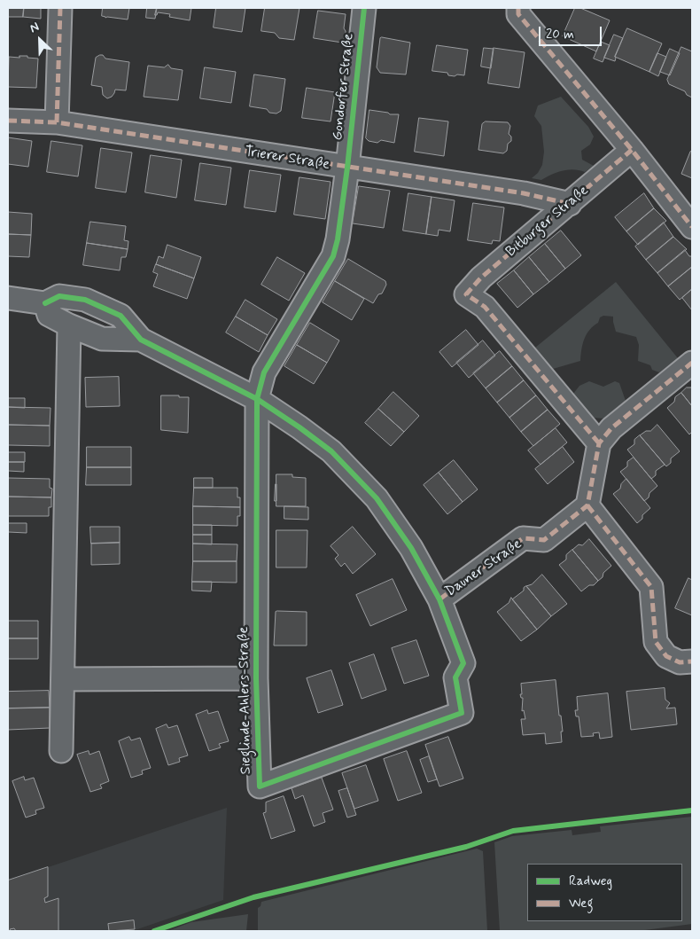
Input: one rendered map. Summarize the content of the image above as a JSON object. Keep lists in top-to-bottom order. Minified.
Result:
{"streets":{"street":["Gondorfer Straße","Trierer Straße","Bitburger Straße","Dauner Straße","Sieglinde-Ahlers-Straße"]},"crossings":[["Gondorfer Straße","Trierer Straße"],["Gondorfer Straße","Sieglinde-Ahlers-Straße"],["Trierer Straße","Bitburger Straße"],["Dauner Straße","Sieglinde-Ahlers-Straße"]],"legend":["Radweg","Weg"],"scale_bar":"20 m","north":"top left"}
